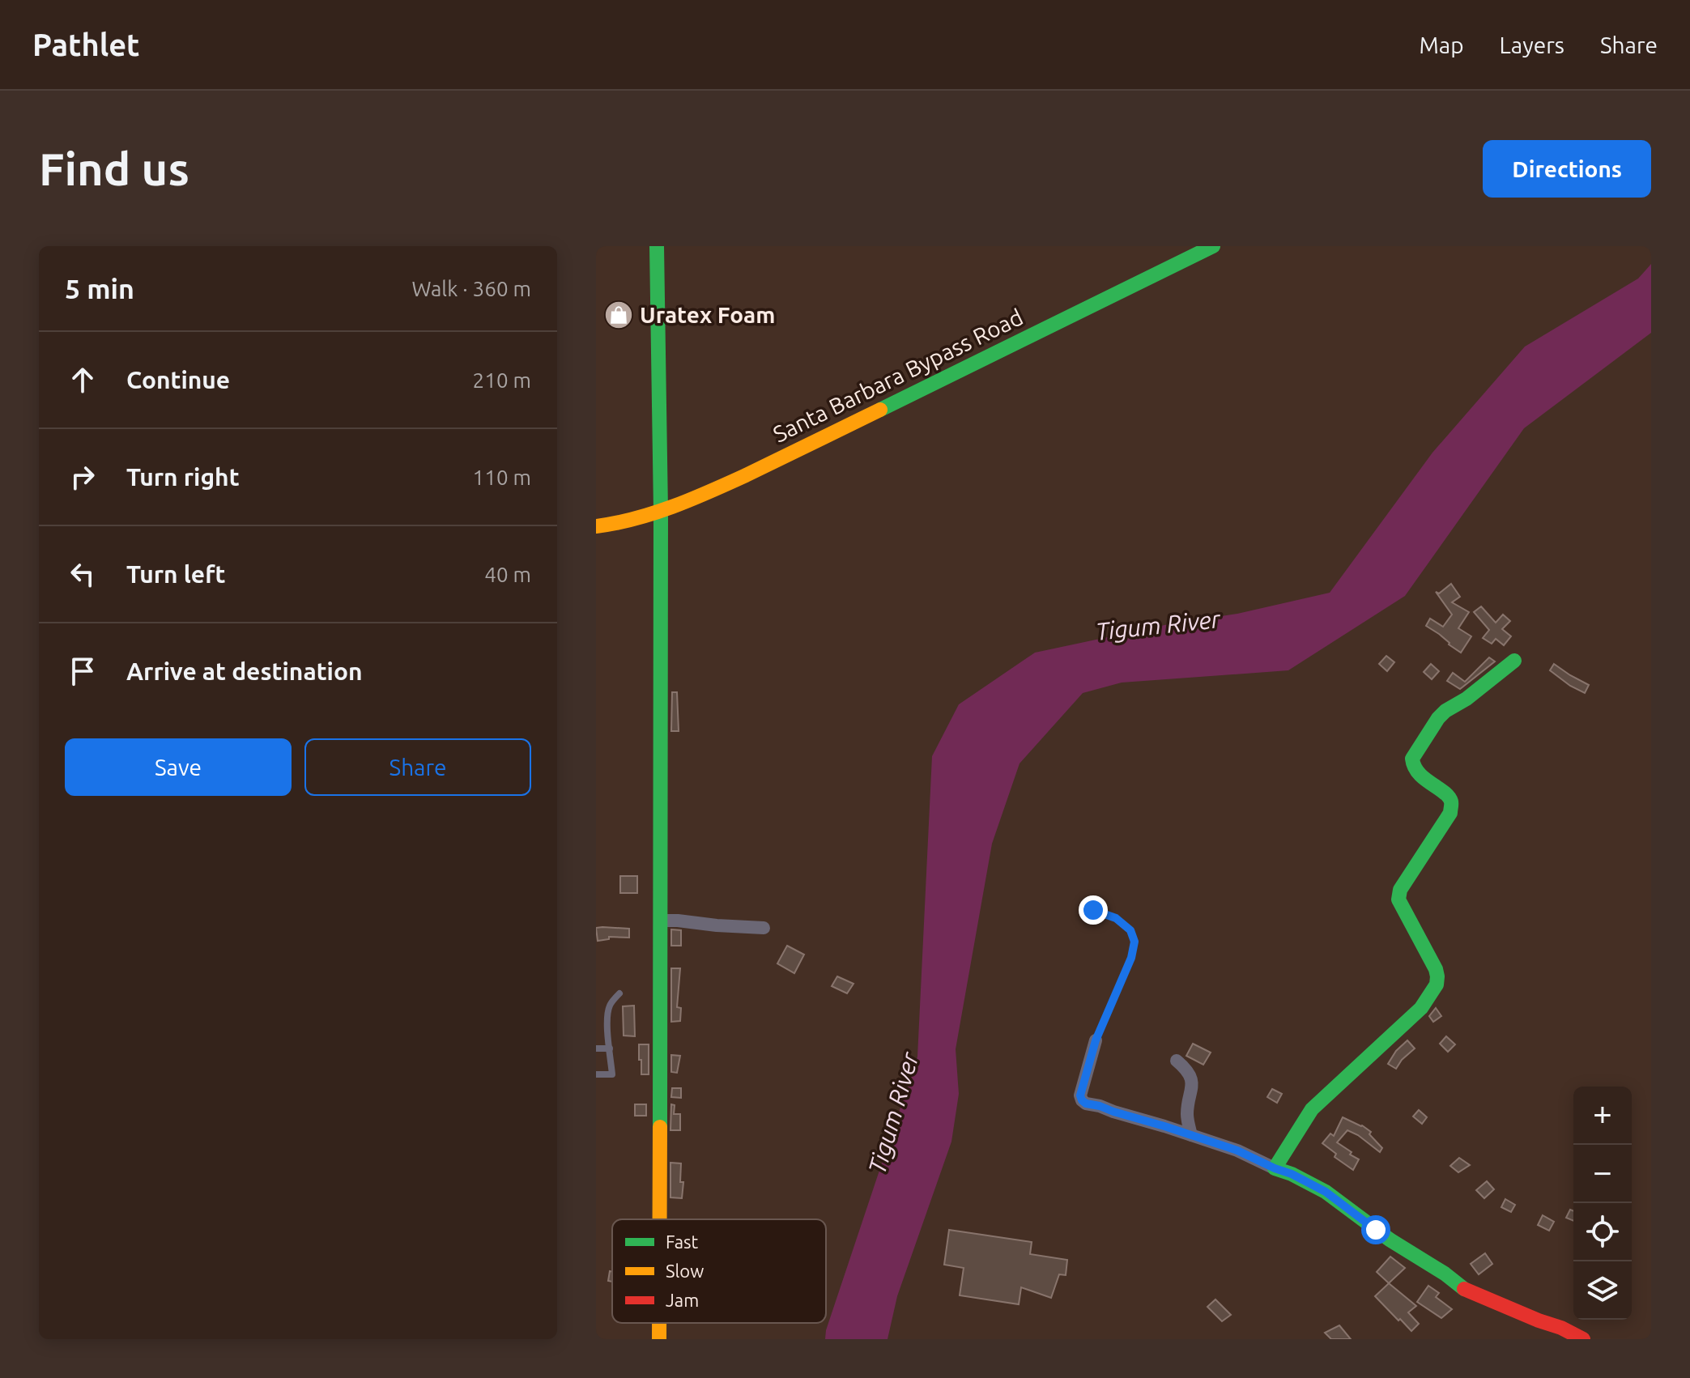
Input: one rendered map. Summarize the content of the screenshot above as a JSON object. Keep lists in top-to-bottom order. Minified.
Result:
{"streets":{"street":["Santa Barbara Bypass Road"]},"water":["Tigum River"],"places":{"shop":["Uratex Foam"]},"legend":["Fast","Slow","Jam"],"page":{"header":"Pathlet","nav":["Map","Layers","Share"],"buttons":["Directions",["Save","Share"]],"title":"Find us","heading":["5 min","Walk · 360 m"],"list":[["Continue","210 m"],["Turn right","110 m"],["Turn left","40 m"],"Arrive at destination"],"map_buttons":["+","−"]}}
